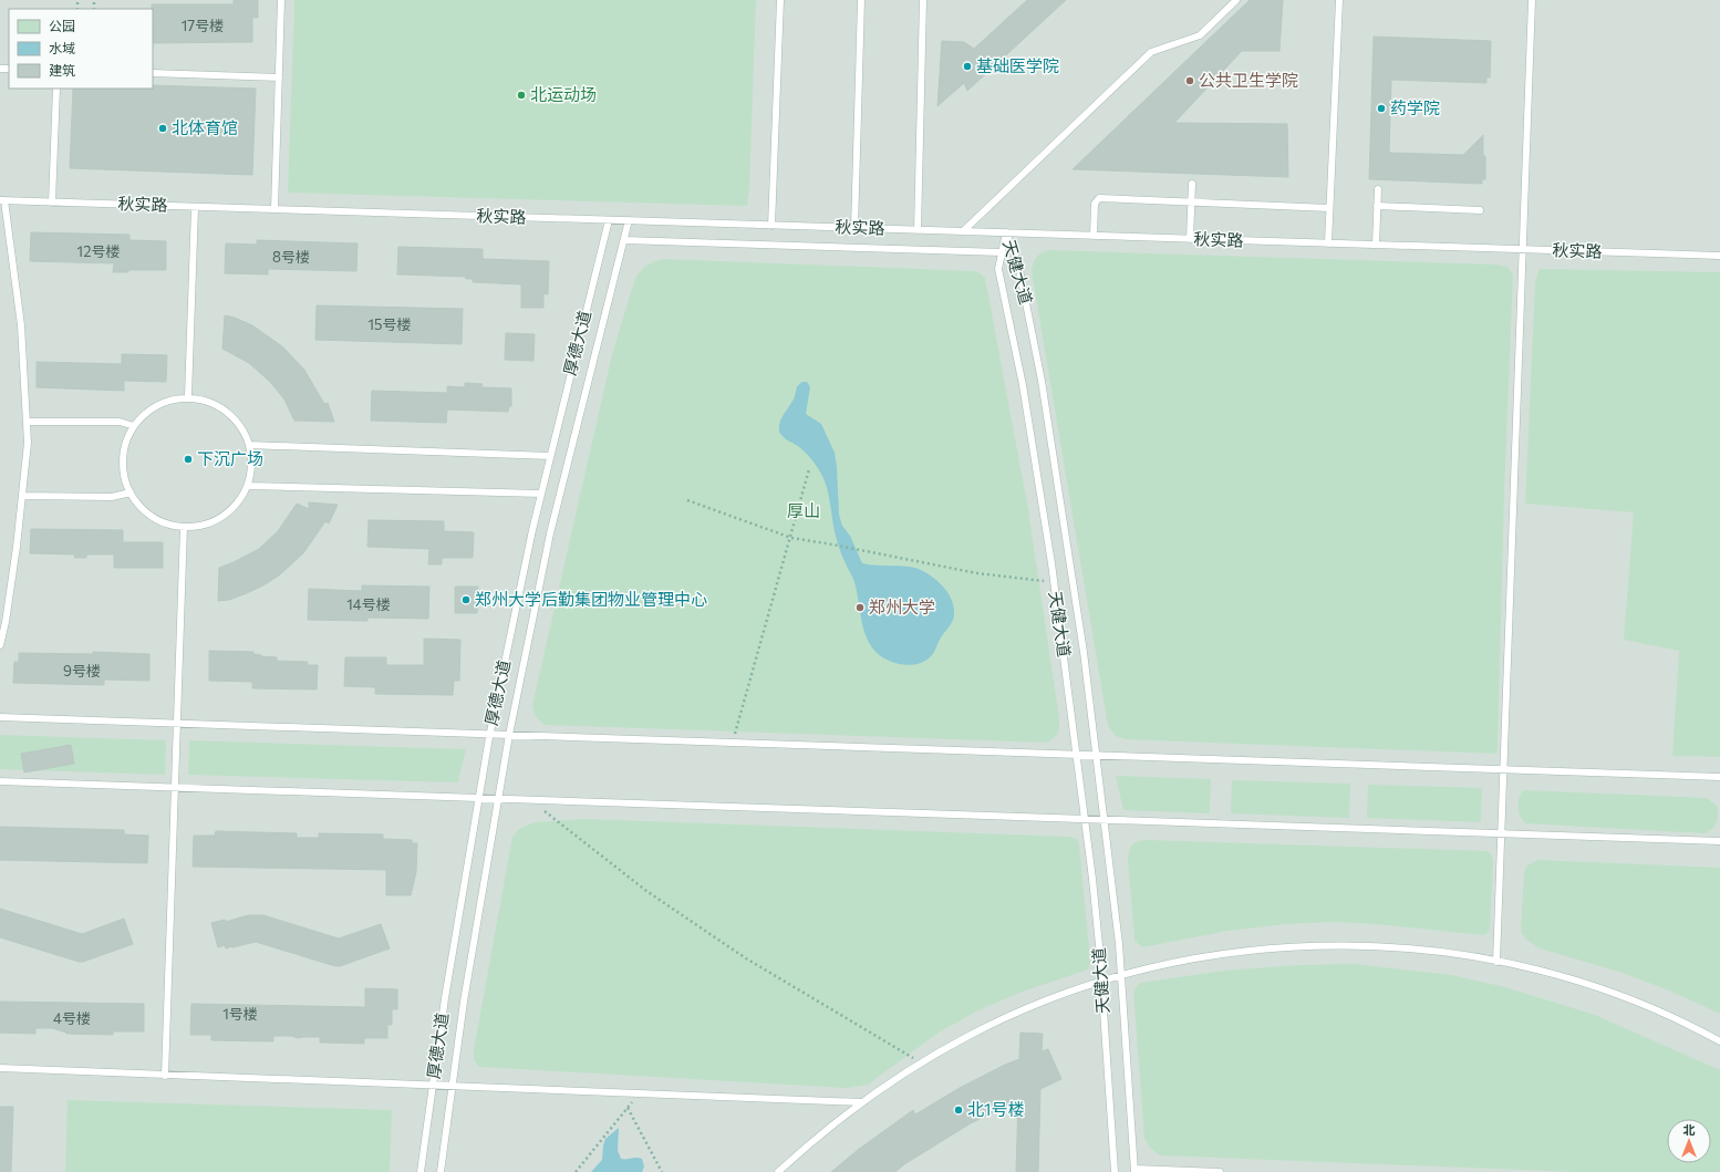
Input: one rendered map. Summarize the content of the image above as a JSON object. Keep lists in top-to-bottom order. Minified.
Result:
{"streets":{"lane":["秋实路","天健大道","厚德大道"]},"crossings":[["秋实路","天健大道"],["秋实路","厚德大道"]],"parks":["厚山"],"places":["基础医学院","公共卫生学院","北运动场","药学院","北体育馆","下沉广场","郑州大学后勤集团物业管理中心","郑州大学","北1号楼"],"house_numbers":["17号楼","12号楼","8号楼","15号楼","14号楼","9号楼","1号楼","4号楼"],"legend":["公园","水域","建筑"],"north":"top"}
